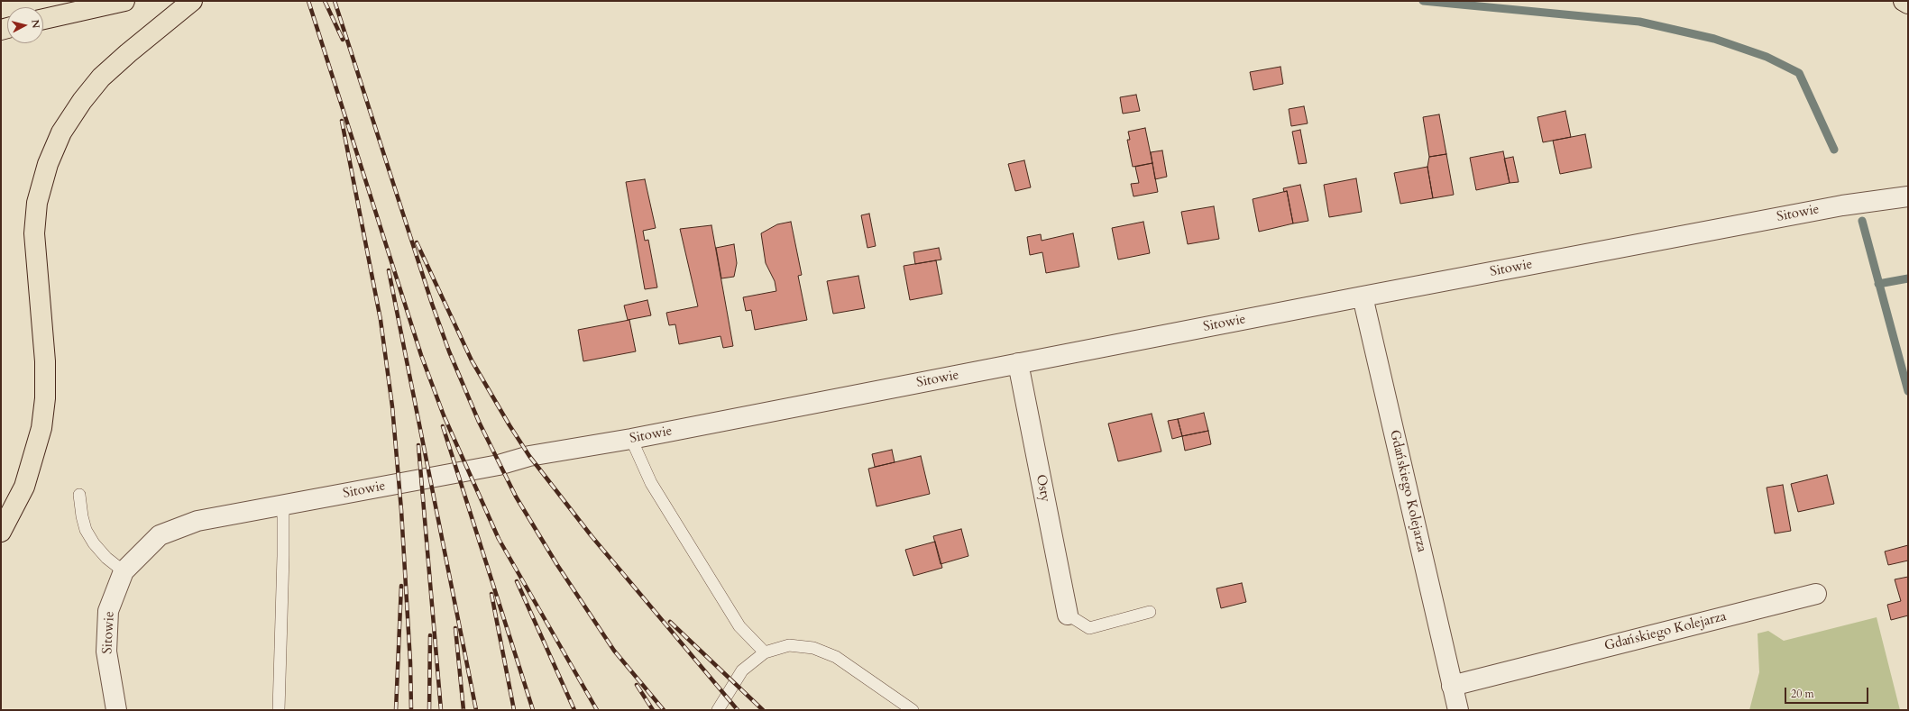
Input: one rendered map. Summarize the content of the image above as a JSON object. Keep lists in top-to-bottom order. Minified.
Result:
{"streets":{"street":["Sitowie","Osty","Gdańskiego Kolejarza"]},"crossings":[["Sitowie","Osty"],["Sitowie","Gdańskiego Kolejarza"]],"scale_bar":"20 m","north":"right"}
